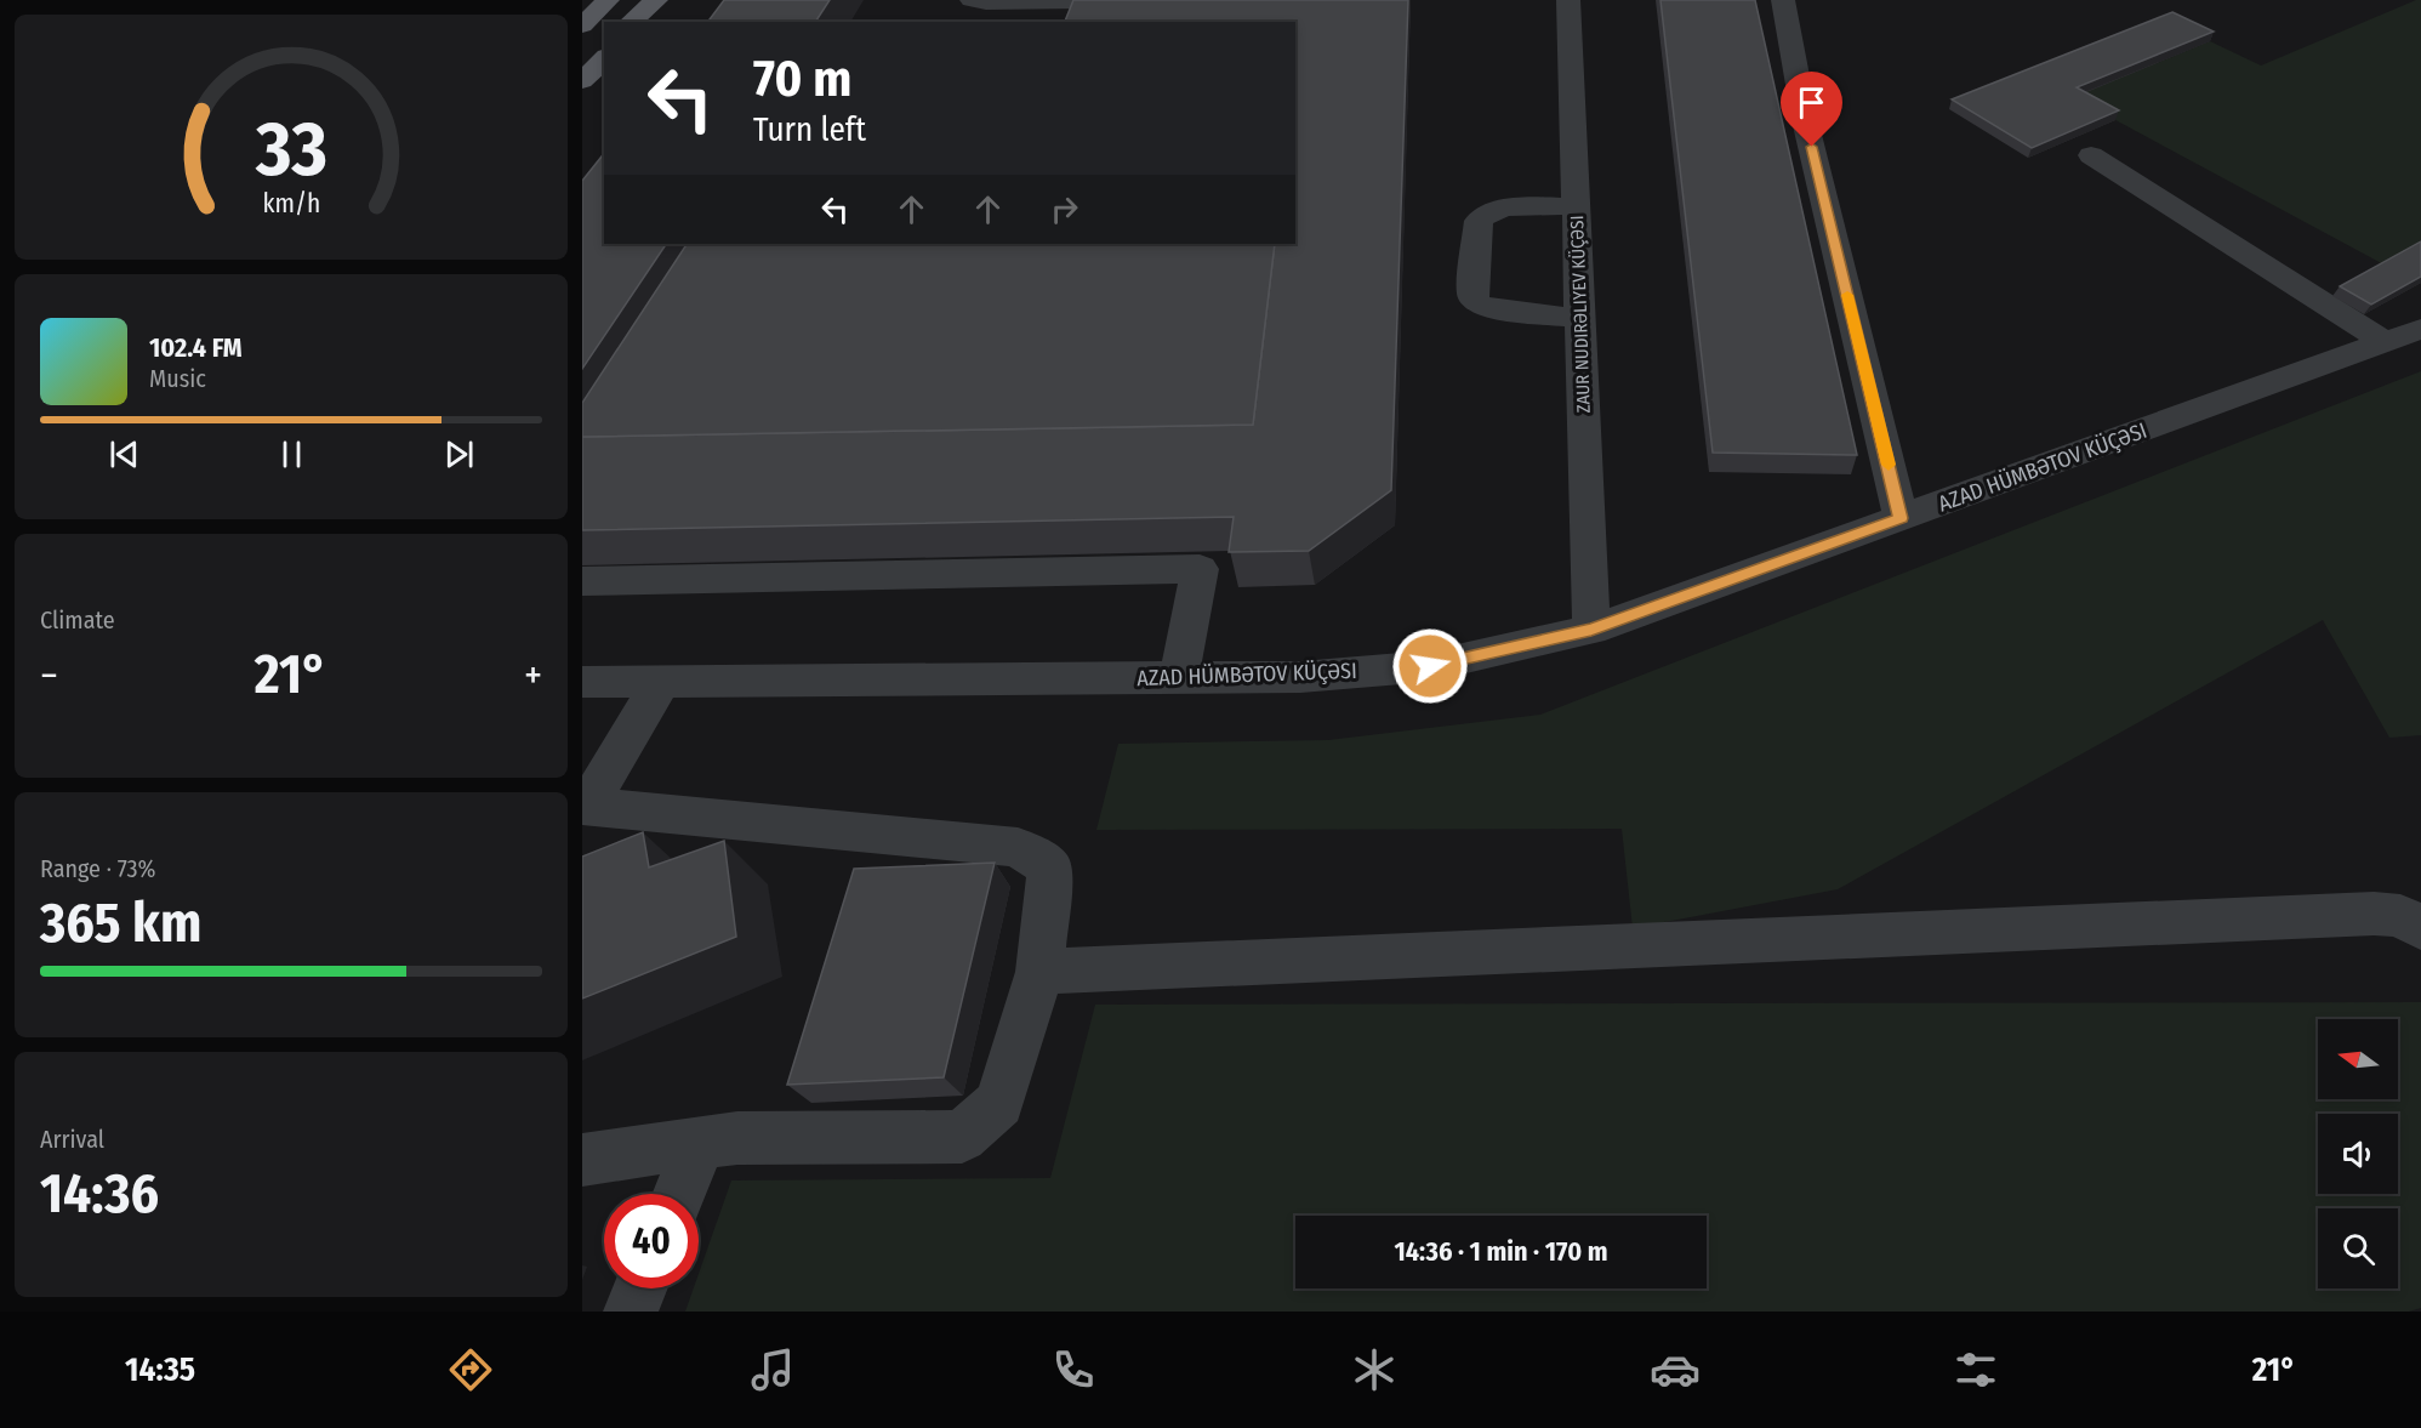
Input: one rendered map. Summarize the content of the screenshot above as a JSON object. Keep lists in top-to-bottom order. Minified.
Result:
{"streets":{"street":["ZAUR NUDIRƏLIYEV KÜÇƏSI","AZAD HÜMBƏTOV KÜÇƏSI"]},"crossings":[["ZAUR NUDIRƏLIYEV KÜÇƏSI","AZAD HÜMBƏTOV KÜÇƏSI"]],"north":"left","page":{"turn":["70 m","Turn left"],"song":["102.4 FM","Music"],"tile":["Climate",["Range · 73%","365 km"],["Arrival","14:36"]],"heat":["−","21°","+"],"limit":"40","trip":"14:36 · 1 min · 170 m","tabs":["14:35","21°"],"gauge":["33","km/h"]}}
